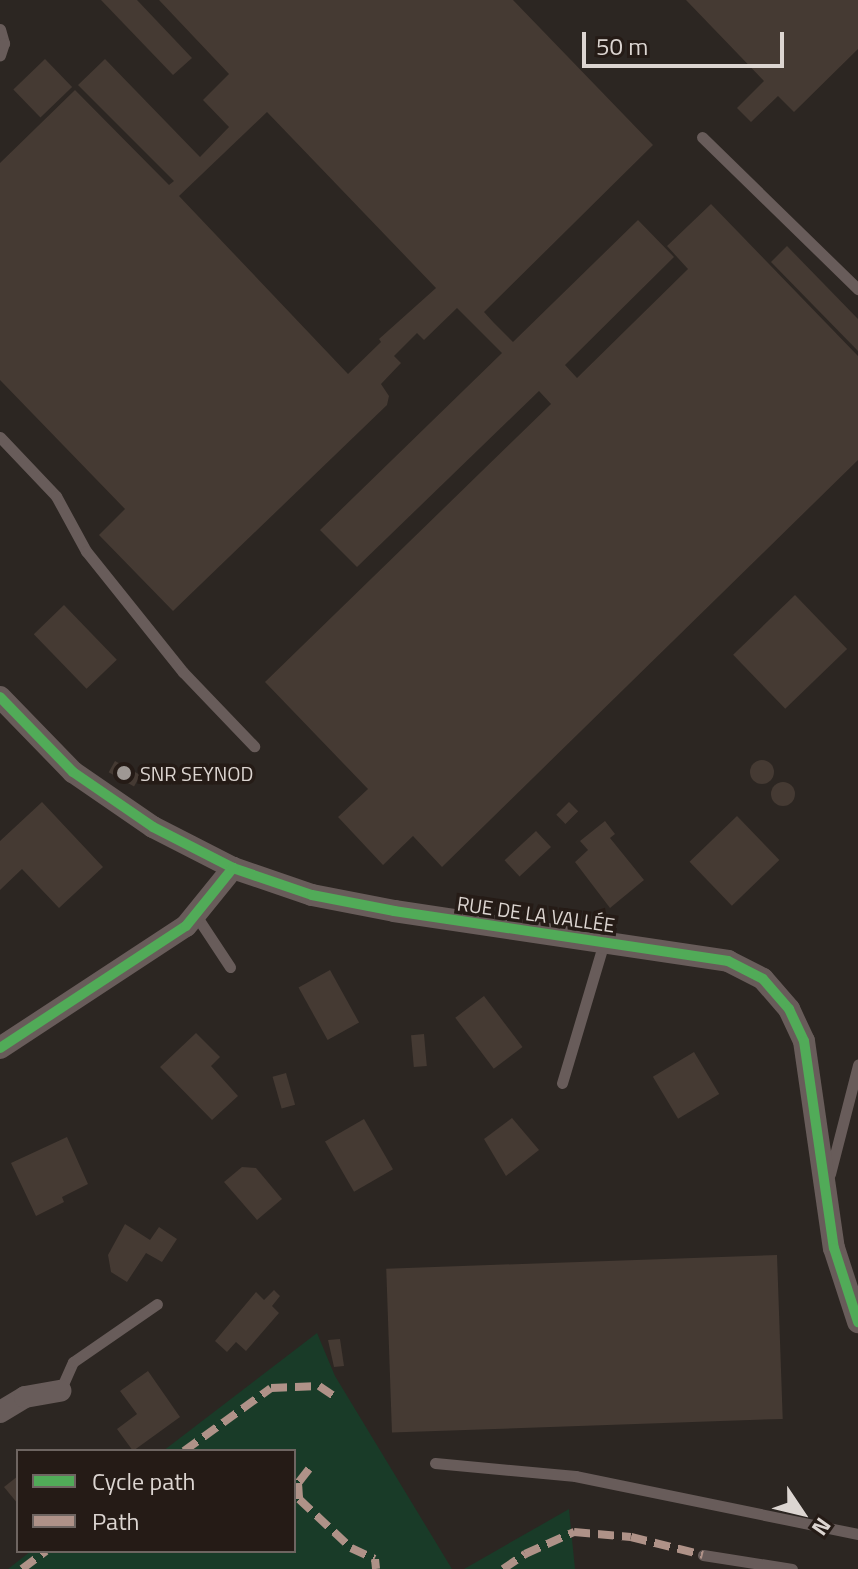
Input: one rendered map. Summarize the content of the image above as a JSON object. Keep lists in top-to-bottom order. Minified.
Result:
{"streets":{"street":["RUE DE LA VALLÉE"]},"places":["SNR SEYNOD"],"legend":["Cycle path","Path"],"scale_bar":"50 m","north":"bottom right"}
